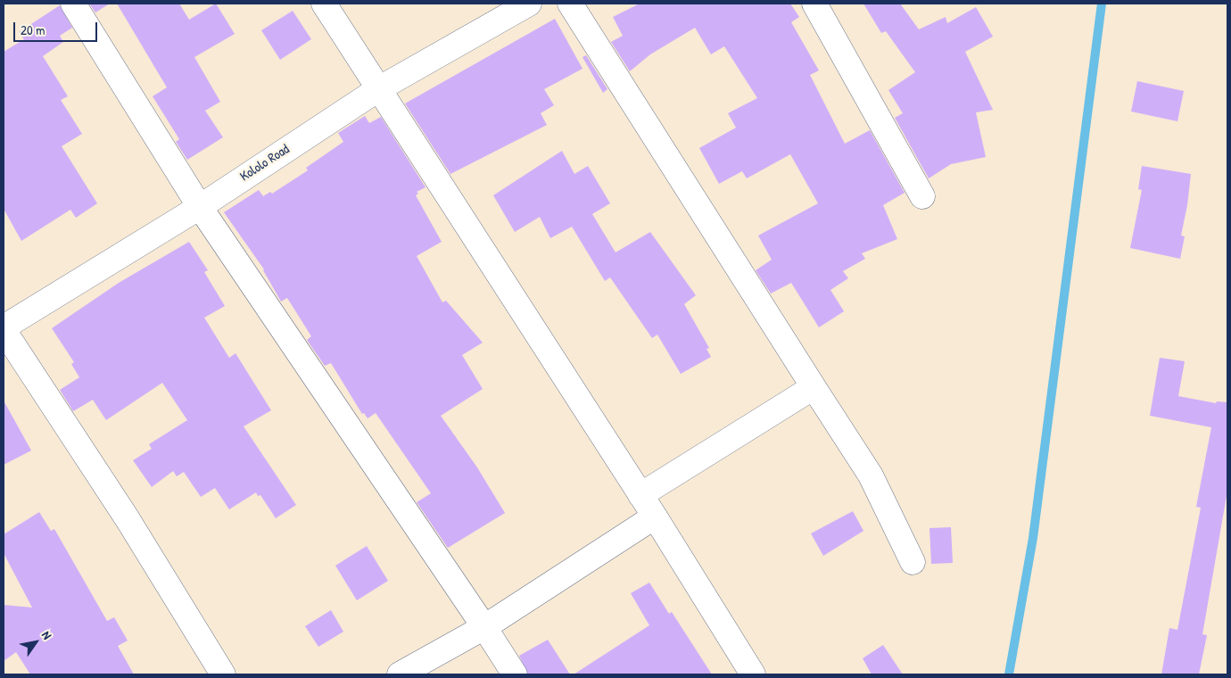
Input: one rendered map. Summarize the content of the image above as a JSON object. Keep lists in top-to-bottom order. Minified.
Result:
{"streets":{"street":["Kololo Road"]},"scale_bar":"20 m","north":"top right"}
